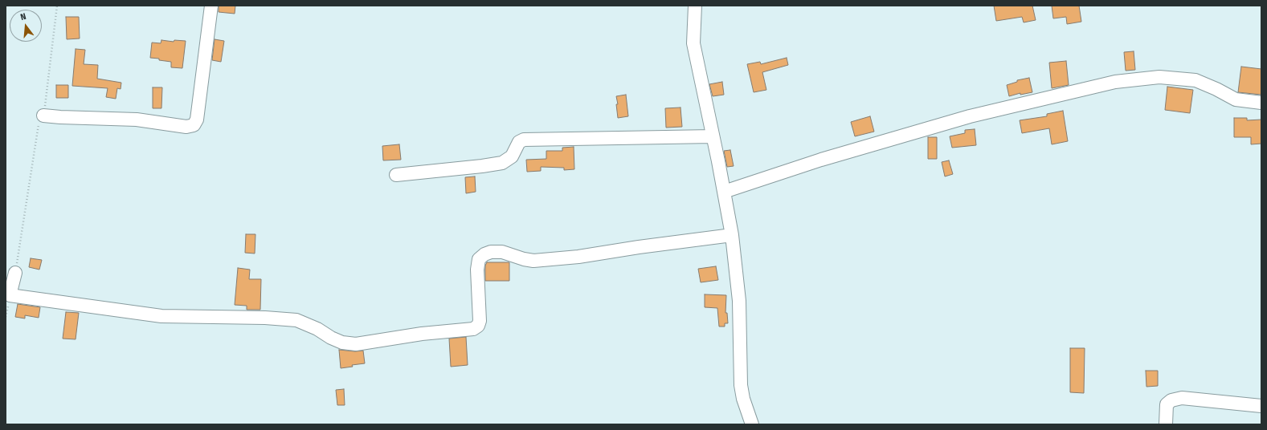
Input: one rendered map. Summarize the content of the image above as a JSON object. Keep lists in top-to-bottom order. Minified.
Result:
{"north":"top"}
